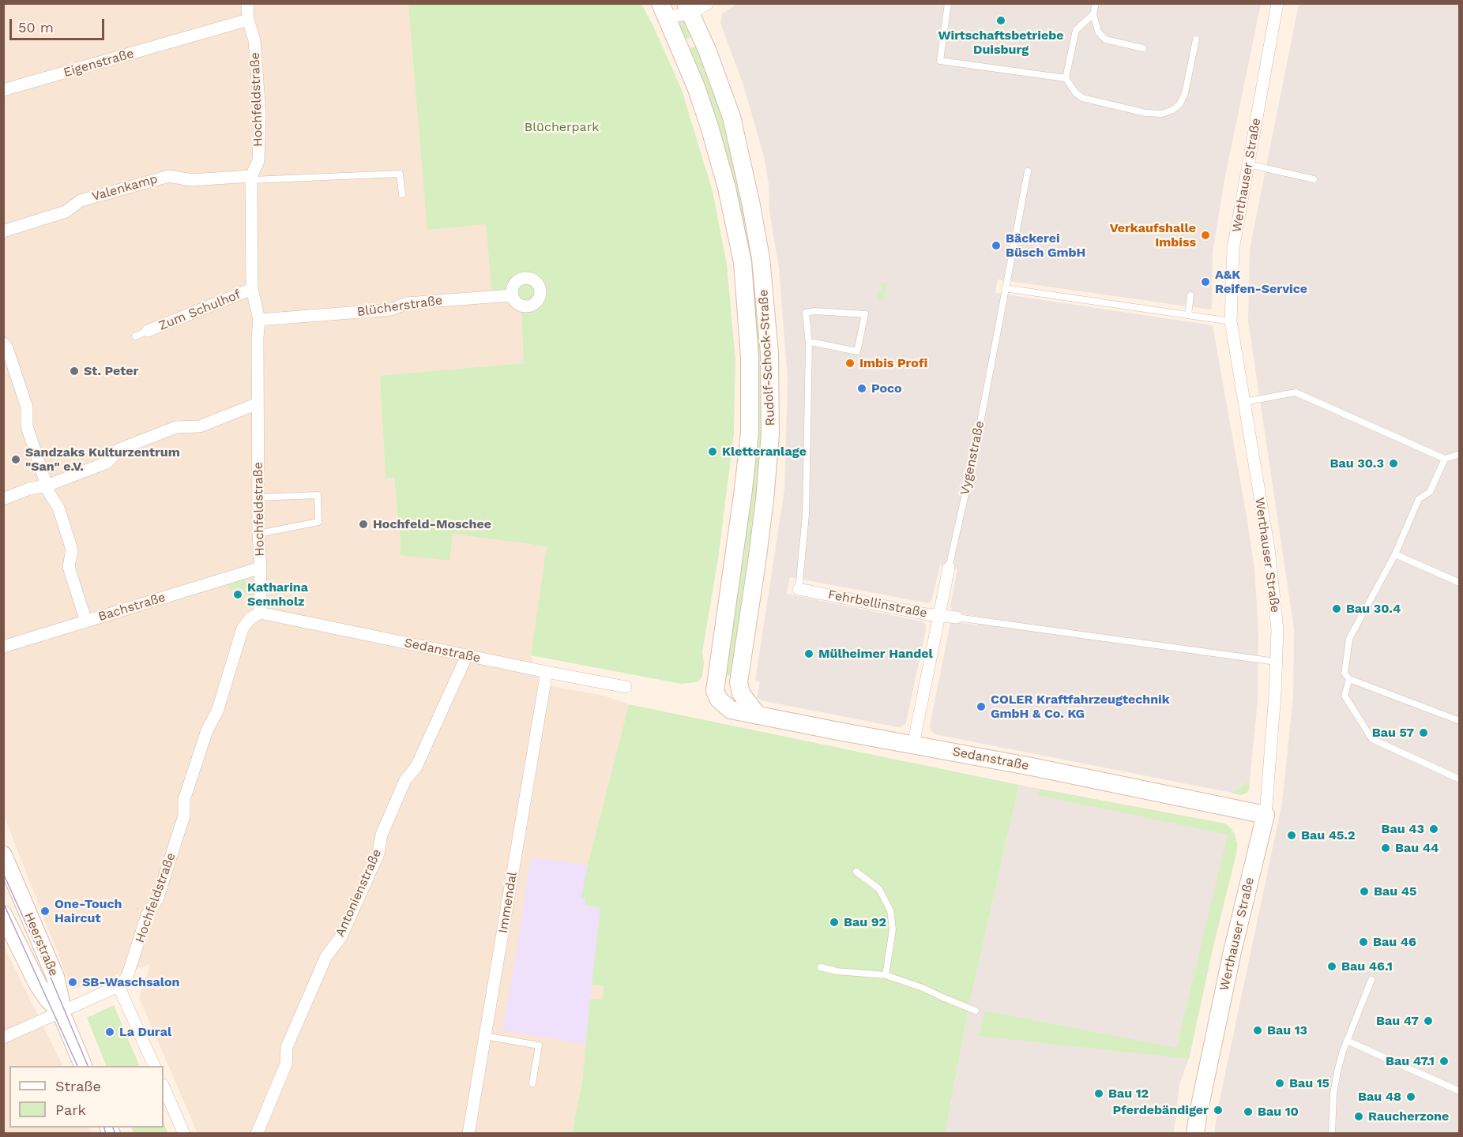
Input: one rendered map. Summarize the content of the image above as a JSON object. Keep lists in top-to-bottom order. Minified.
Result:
{"streets":{"main road":["Werthauser Straße","Rudolf-Schock-Straße","Sedanstraße","Heerstraße"],"street":["Eigenstraße","Hochfeldstraße","Valenkamp","Blücherstraße","Zum Schulhof","Vygenstraße","Fehrbellinstraße","Bachstraße","Antonienstraße","Immendal"]},"crossings":[["Eigenstraße","Hochfeldstraße"],["Hochfeldstraße","Valenkamp"],["Hochfeldstraße","Blücherstraße"],["Hochfeldstraße","Zum Schulhof"],["Hochfeldstraße","Bachstraße"],["Hochfeldstraße","Sedanstraße"],["Werthauser Straße","Sedanstraße"],["Rudolf-Schock-Straße","Sedanstraße"],["Vygenstraße","Fehrbellinstraße"],["Vygenstraße","Sedanstraße"],["Sedanstraße","Antonienstraße"],["Sedanstraße","Immendal"]],"parks":["Blücherpark"],"places":["Wirtschaftsbetriebe Duisburg","Verkaufshalle Imbiss","Bäckerei Büsch GmbH","A&K Reifen-Service","Imbis Profi","St. Peter","Poco","Kletteranlage","Sandzaks Kulturzentrum \"San\" e.V.","Bau 30.3","Hochfeld-Moschee","Katharina Sennholz","Bau 30.4","Mülheimer Handel","COLER Kraftfahrzeugtechnik GmbH & Co. KG","Bau 57","Bau 43","Bau 45.2","Bau 44","Bau 45","One-Touch Haircut","Bau 92","Bau 46","Bau 46.1","SB-Waschsalon","Bau 47","Bau 13","La Dural","Bau 47.1","Bau 15","Bau 12","Bau 48","Pferdebändiger","Bau 10","Raucherzone"],"legend":["Straße","Park"],"scale_bar":"50 m"}
